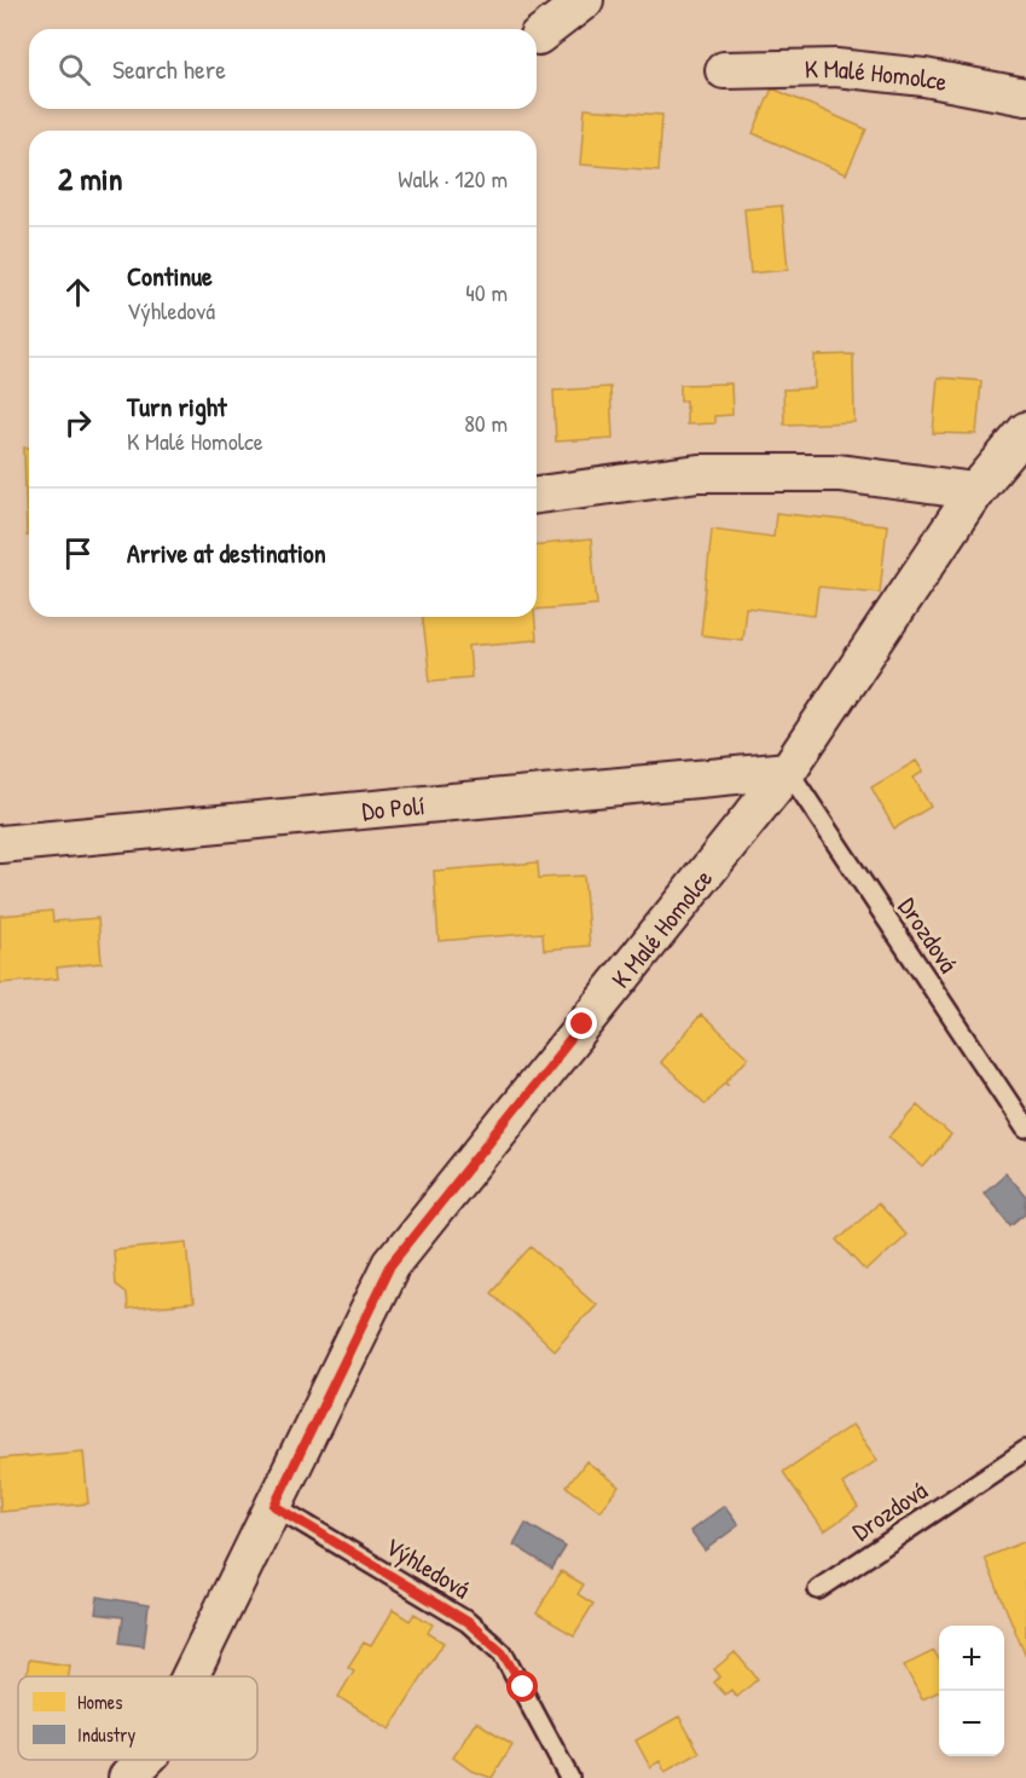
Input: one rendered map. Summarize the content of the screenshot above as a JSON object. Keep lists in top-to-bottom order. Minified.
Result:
{"streets":{"street":["K Malé Homolce","Do Polí"],"lane":["Drozdová","Výhledová"]},"crossings":[["K Malé Homolce","Do Polí"],["K Malé Homolce","Drozdová"],["K Malé Homolce","Výhledová"],["Do Polí","Drozdová"]],"legend":["Homes","Industry"],"page":{"search":"Search here","heading":["2 min","Walk · 120 m"],"list":[["Continue","Výhledová","40 m"],["Turn right","K Malé Homolce","80 m"],"Arrive at destination"],"map_buttons":["+","−"]}}
